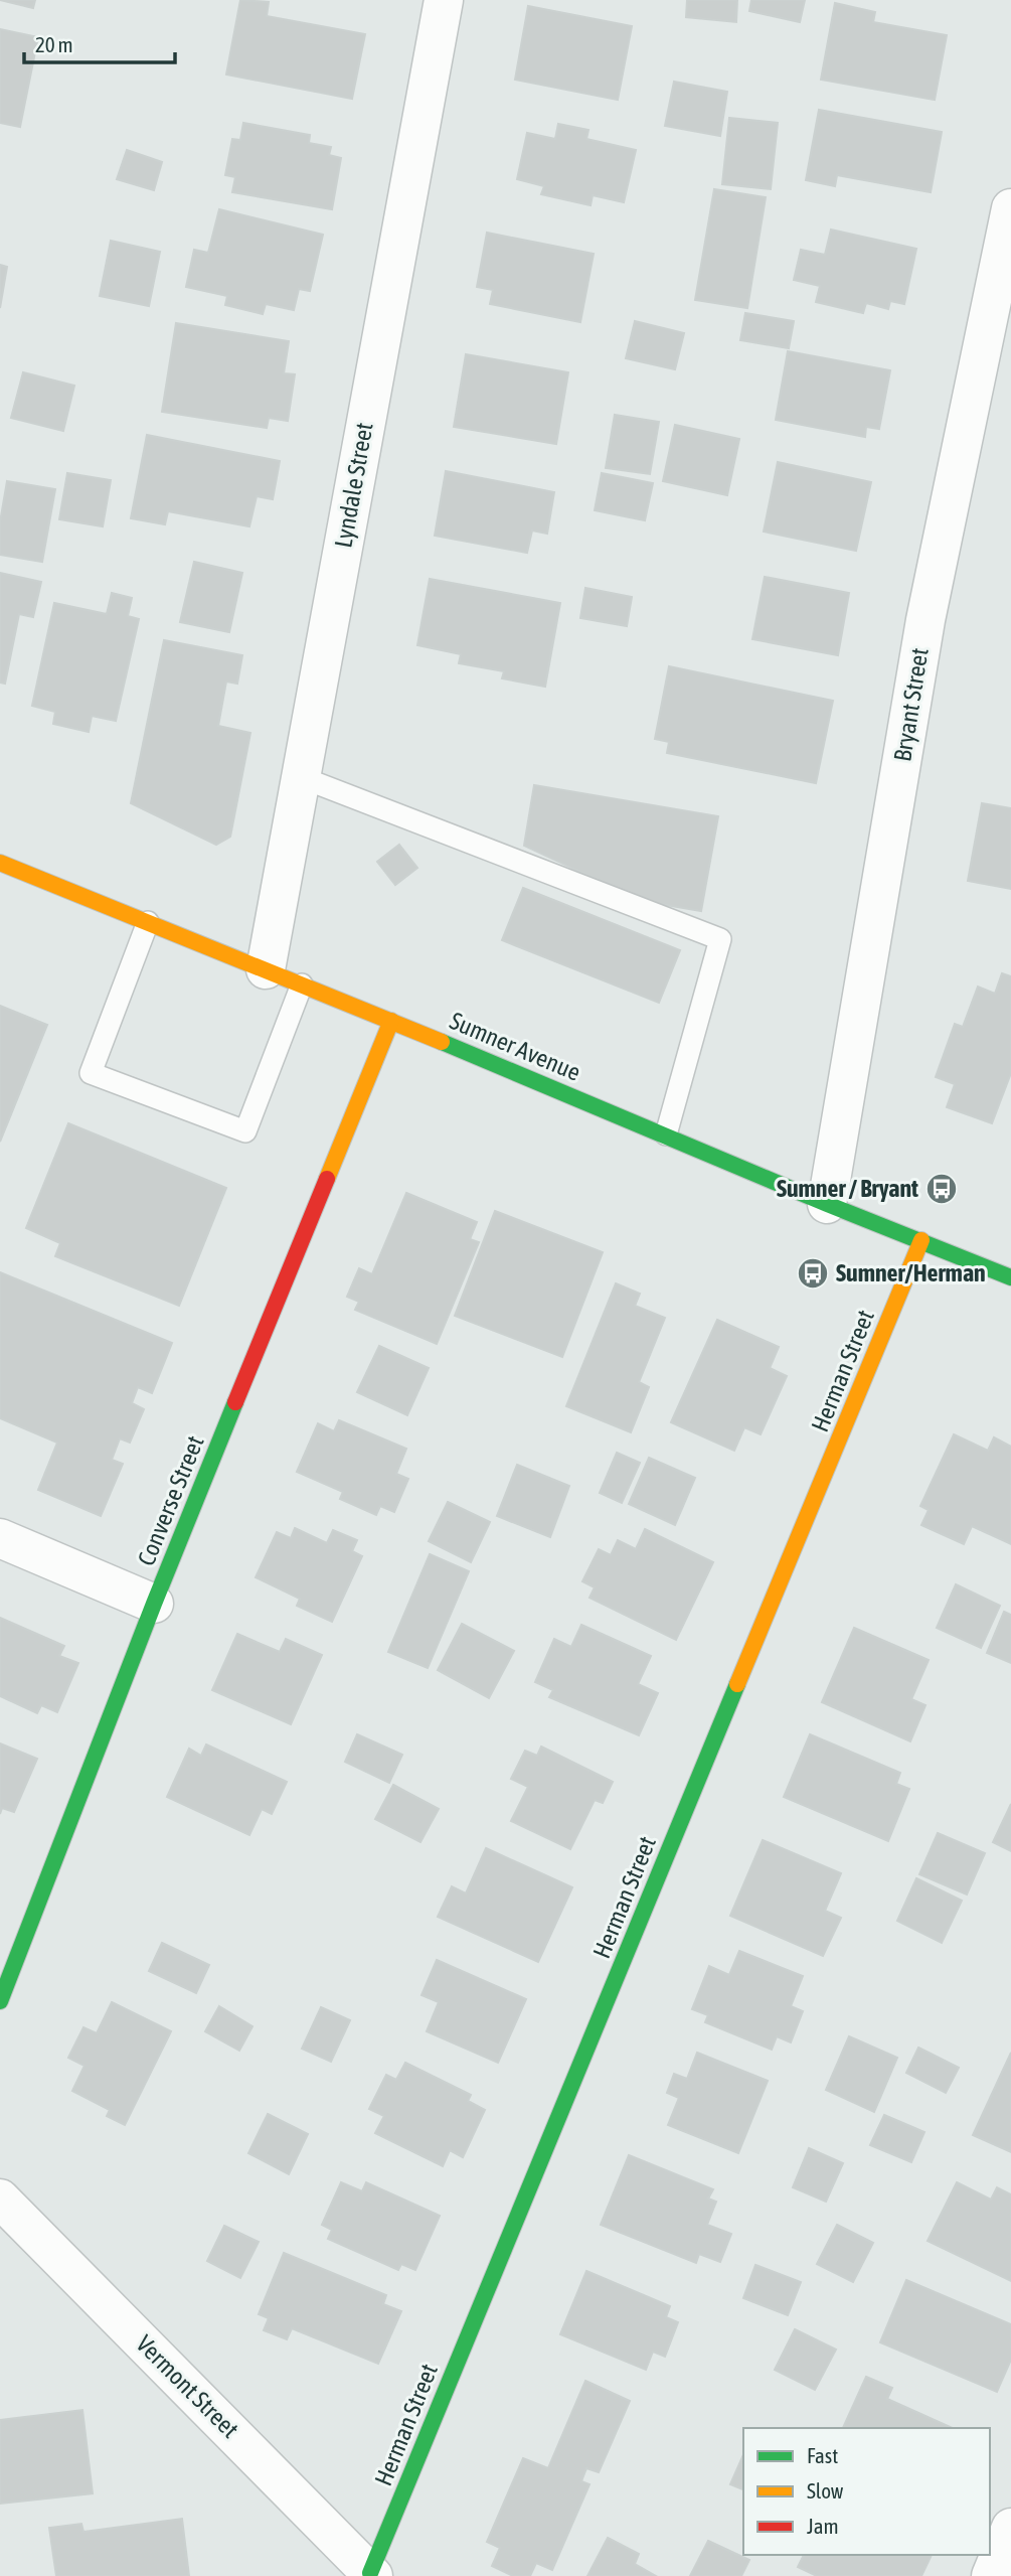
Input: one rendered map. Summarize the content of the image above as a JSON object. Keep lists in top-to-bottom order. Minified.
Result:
{"streets":{"street":["Lyndale Street","Bryant Street","Sumner Avenue","Herman Street","Converse Street","Vermont Street"]},"crossings":[["Lyndale Street","Sumner Avenue"],["Bryant Street","Sumner Avenue"],["Sumner Avenue","Herman Street"],["Sumner Avenue","Converse Street"],["Herman Street","Vermont Street"]],"places":{"bus stop":["Sumner / Bryant","Sumner/Herman"]},"legend":["Fast","Slow","Jam"],"scale_bar":"20 m"}
